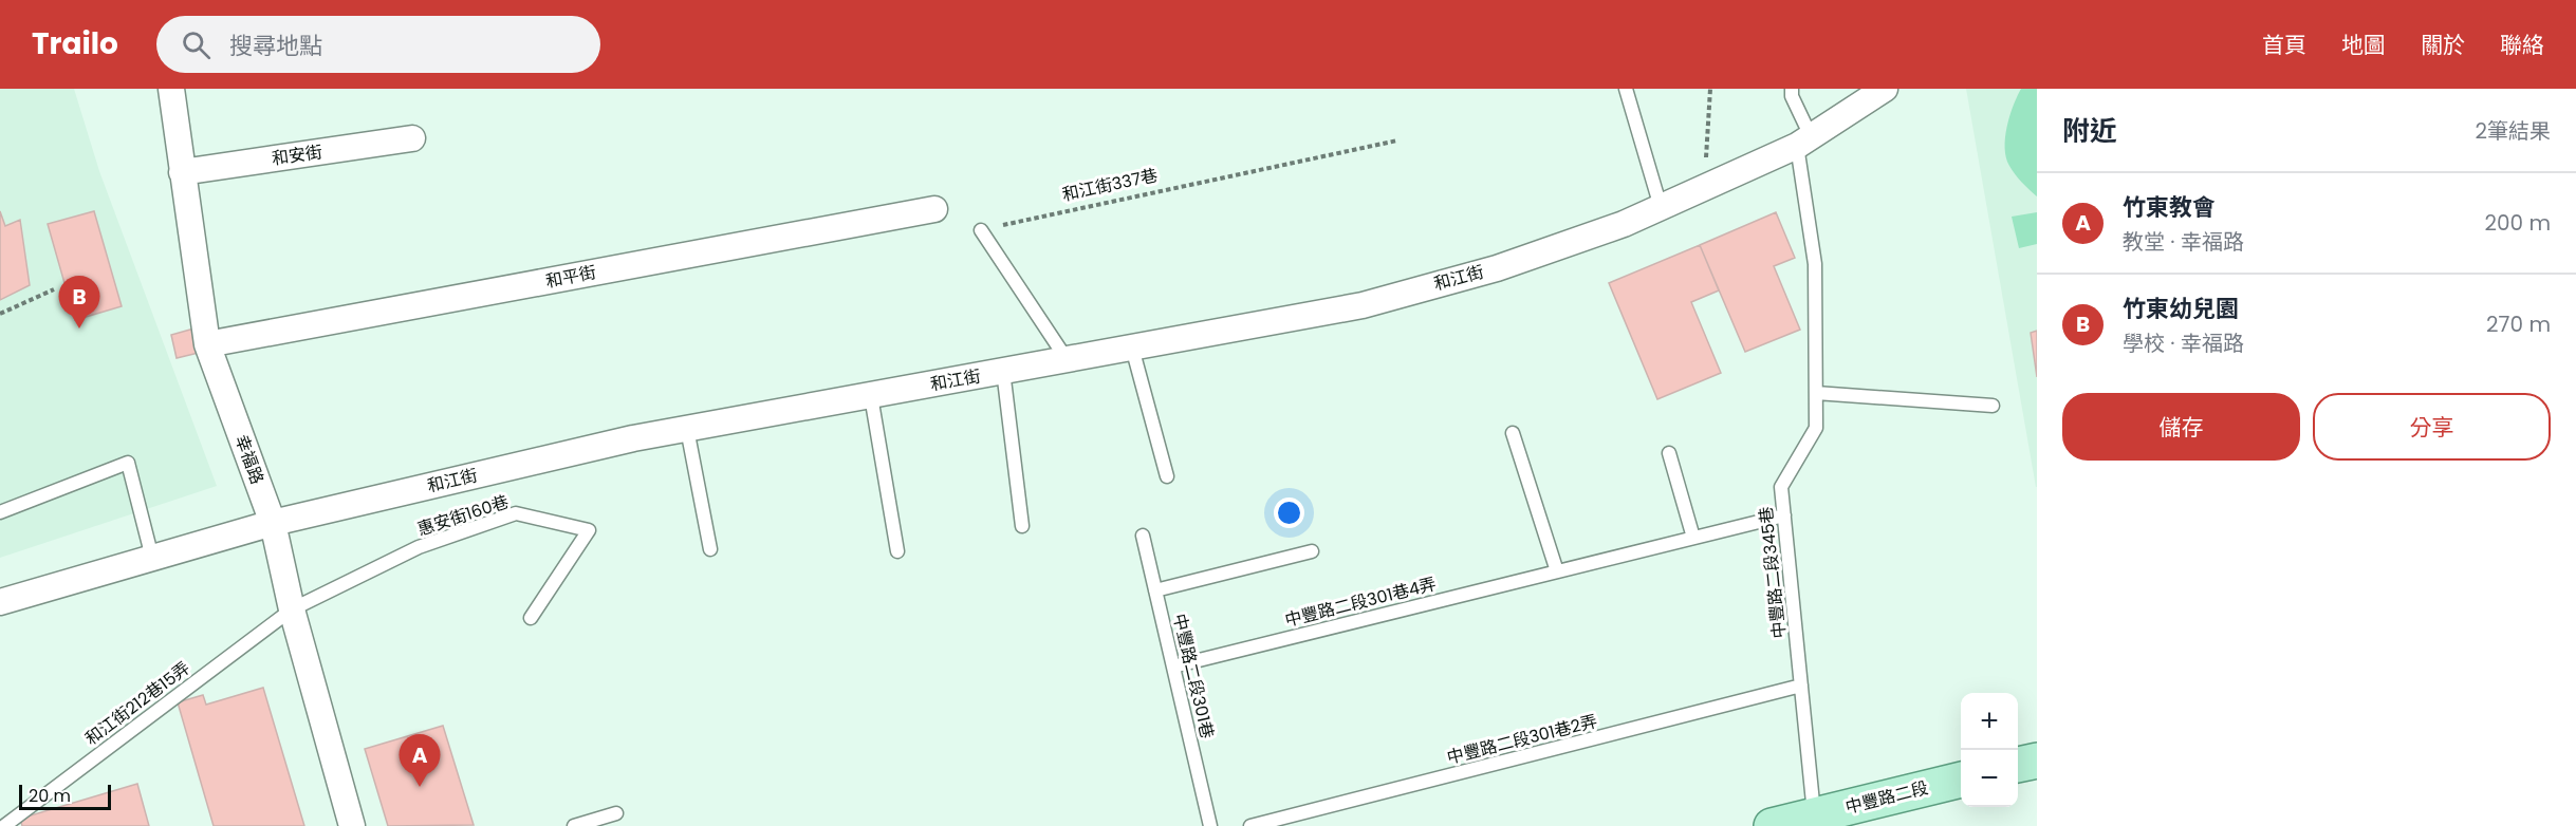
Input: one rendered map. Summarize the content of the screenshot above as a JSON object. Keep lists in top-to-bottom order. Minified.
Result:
{"streets":{"main road":["中豐路二段"],"street":["和安街","和平街","和江街","幸福路"],"lane":["惠安街160巷","中豐路二段345巷","中豐路二段301巷4弄","中豐路二段301巷","和江街212巷15弄","中豐路二段301巷2弄"],"path":["和江街337巷"]},"crossings":[["和安街","幸福路"],["和平街","幸福路"],["和江街","幸福路"],["和江街","中豐路二段345巷"],["幸福路","惠安街160巷"],["幸福路","和江街212巷15弄"],["惠安街160巷","和江街212巷15弄"],["中豐路二段345巷","中豐路二段301巷4弄"],["中豐路二段345巷","中豐路二段301巷2弄"],["中豐路二段345巷","中豐路二段"],["中豐路二段301巷4弄","中豐路二段301巷"]],"scale_bar":"20 m","page":{"header":"Trailo","search":"搜尋地點","nav":["首頁","地圖","關於","聯絡"],"heading":["附近","2筆結果"],"list":[{"mark":"A","name":"竹東教會","note":"教堂 · 幸福路","value":"200 m"},{"mark":"B","name":"竹東幼兒園","note":"學校 · 幸福路","value":"270 m"}],"pins":["B","A"],"buttons":["儲存","分享"],"map_buttons":["+","−"],"scale":"20 m"}}
